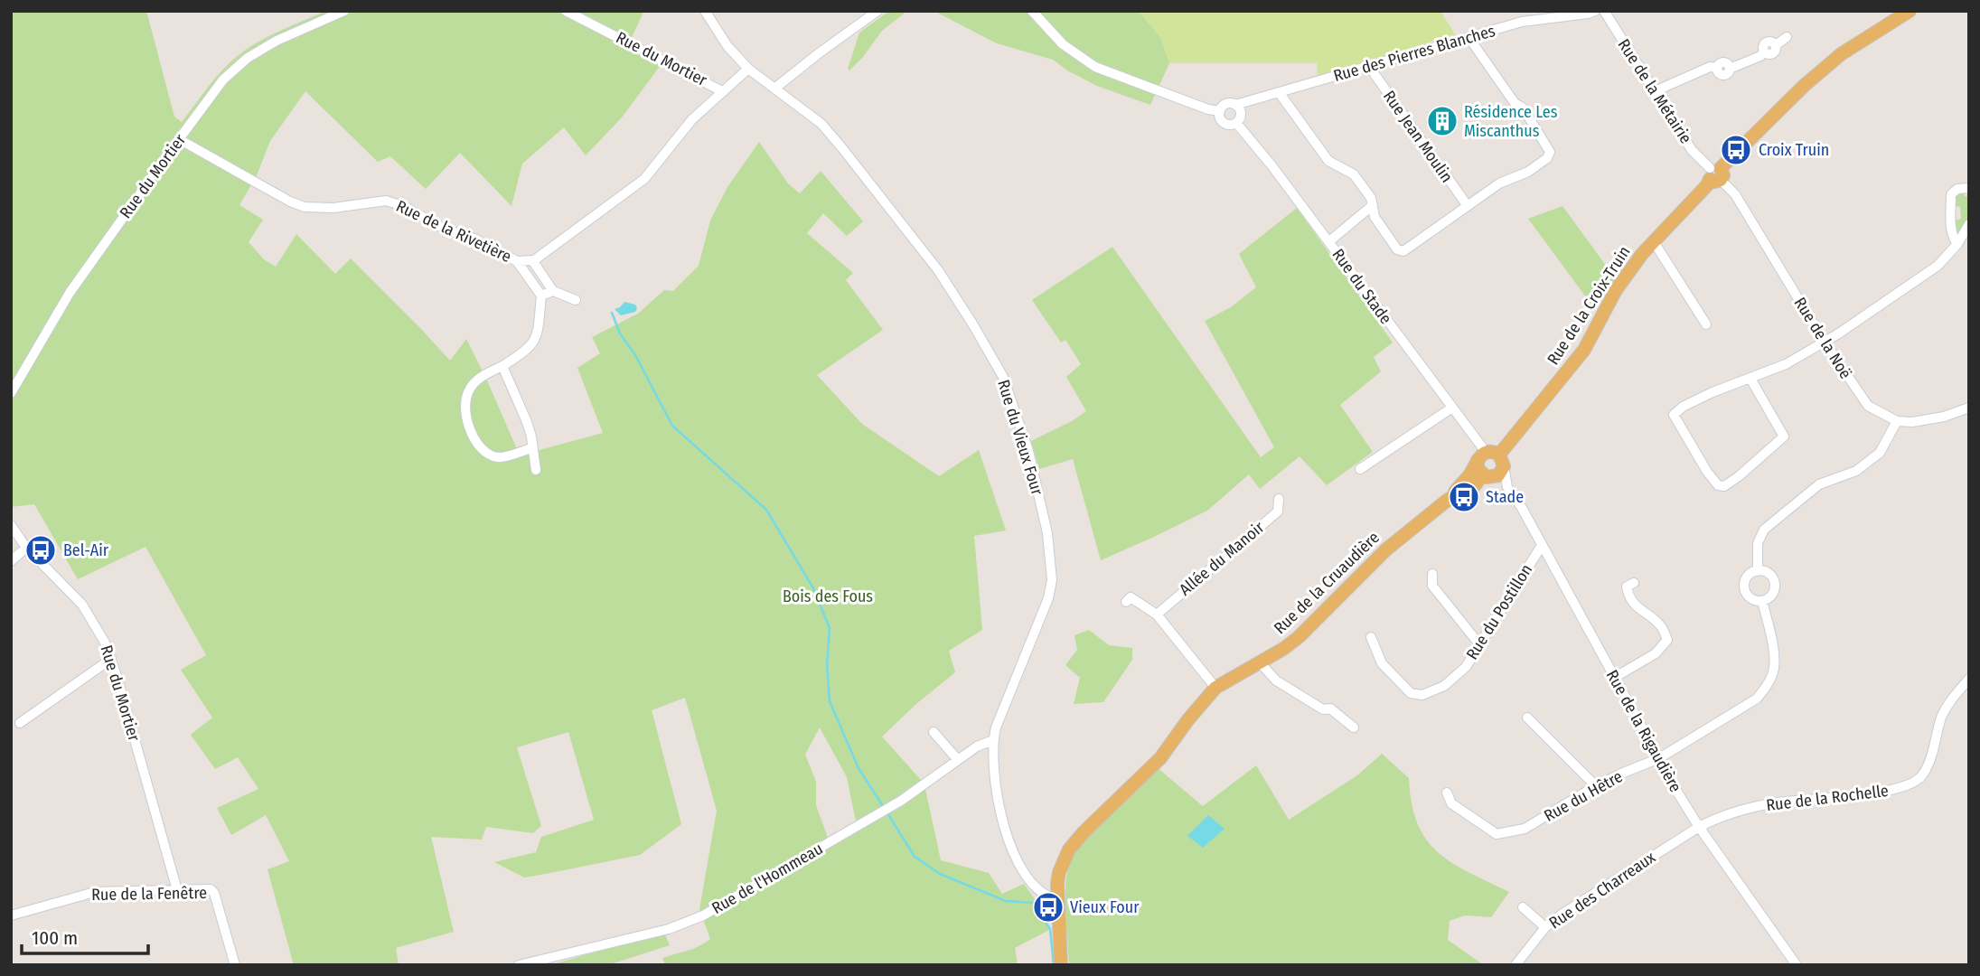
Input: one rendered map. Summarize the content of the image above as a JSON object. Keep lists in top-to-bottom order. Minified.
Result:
{"streets":{"main road":["Rue de la Croix-Truin","Rue de la Cruaudière"],"street":["Rue des Pierres Blanches","Rue du Mortier","Rue de la Métairie","Rue Jean Moulin","Rue de la Rivetière","Rue du Stade","Rue de la Noë","Rue du Vieux Four","Allée du Manoir","Rue du Postillon","Rue de la Rigaudière","Rue du Hêtre","Rue de la Rochelle","Rue de l'Hommeau","Rue des Charreaux","Rue de la Fenêtre"]},"crossings":[["Rue des Pierres Blanches","Rue Jean Moulin"],["Rue des Pierres Blanches","Rue du Stade"],["Rue du Mortier","Rue de la Rivetière"],["Rue du Mortier","Rue de la Fenêtre"],["Rue de la Métairie","Rue de la Croix-Truin"],["Rue de la Métairie","Rue de la Noë"],["Rue de la Rivetière","Rue du Vieux Four"],["Rue du Stade","Rue de la Croix-Truin"],["Rue du Stade","Rue de la Cruaudière"],["Rue du Stade","Rue de la Rigaudière"],["Rue de la Croix-Truin","Rue de la Noë"],["Rue de la Croix-Truin","Rue de la Cruaudière"],["Rue de la Croix-Truin","Rue de la Rigaudière"],["Rue du Vieux Four","Rue de la Cruaudière"],["Rue du Vieux Four","Rue de l'Hommeau"],["Rue de la Cruaudière","Rue de la Rigaudière"],["Rue du Postillon","Rue de la Rigaudière"],["Rue de la Rigaudière","Rue du Hêtre"],["Rue de la Rigaudière","Rue de la Rochelle"],["Rue de la Rigaudière","Rue des Charreaux"],["Rue de la Rochelle","Rue des Charreaux"]],"parks":["Bois des Fous"],"places":{"building":["Résidence Les Miscanthus"],"bus stop":["Croix Truin","Stade","Bel-Air","Vieux Four"]},"scale_bar":"100 m"}
